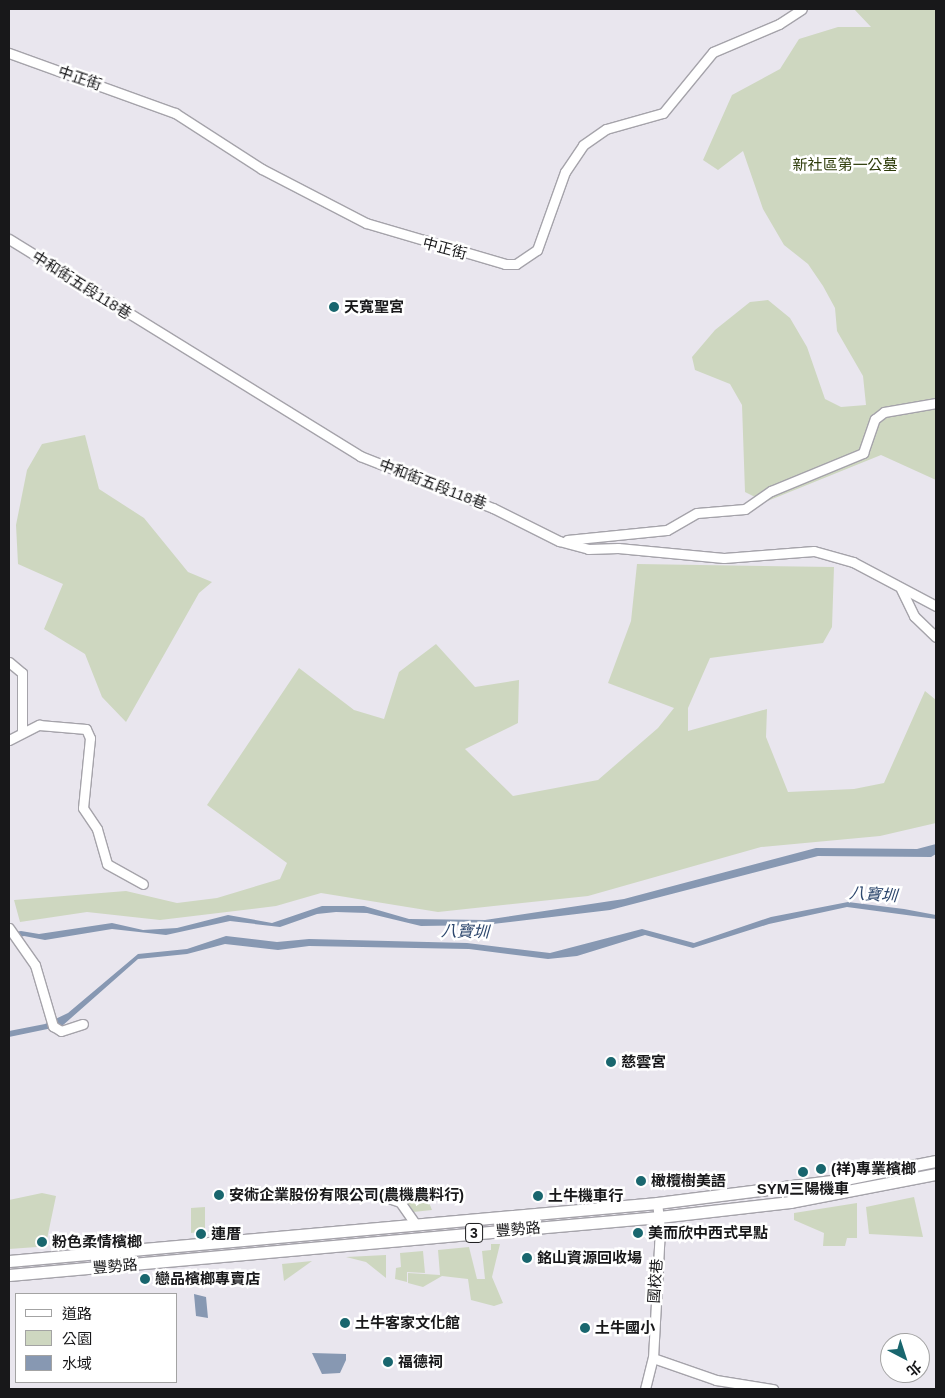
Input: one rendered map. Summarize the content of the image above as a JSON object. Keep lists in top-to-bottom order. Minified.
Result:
{"streets":{"main road":["豐勢路","3"],"street":["中正街","中和街五段118巷","國校巷"]},"crossings":[["豐勢路","國校巷"]],"water":["八寶圳"],"parks":["新社區第一公墓"],"places":["天寬聖宮","慈雲宮","(祥)專業檳榔","SYM三陽機車","橄欖樹美語","安術企業股份有限公司(農機農料行)","土牛機車行","美而欣中西式早點","連厝","粉色柔情檳榔","銘山資源回收場","戀品檳榔專賣店","土牛客家文化館","土牛國小","福德祠"],"legend":["道路","公園","水域"],"north":"bottom right"}
